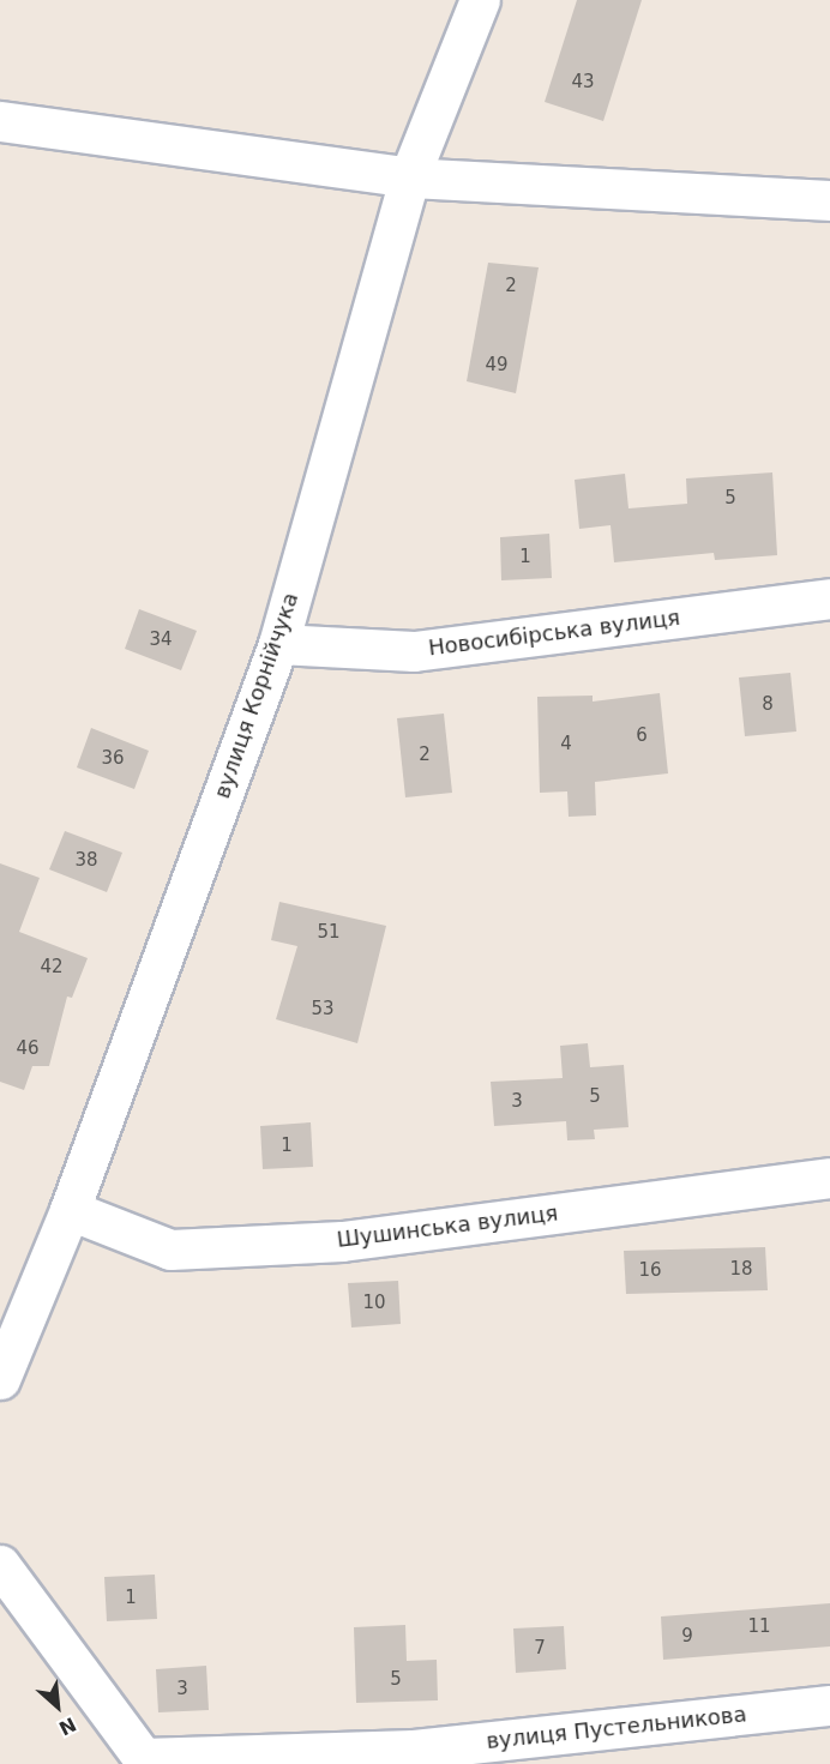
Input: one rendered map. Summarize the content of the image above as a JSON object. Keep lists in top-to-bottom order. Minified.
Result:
{"streets":{"street":["Новосибірська вулиця","вулиця Корнійчука","Шушинська вулиця","вулиця Пустельникова"]},"crossings":[["Новосибірська вулиця","вулиця Корнійчука"],["вулиця Корнійчука","Шушинська вулиця"]],"house_numbers":["43","2","49","5","1","34","8","6","4","2","36","38","51","42","53","46","5","3","1","18","16","10","1","11","9","7","5","3"],"north":"bottom right"}
